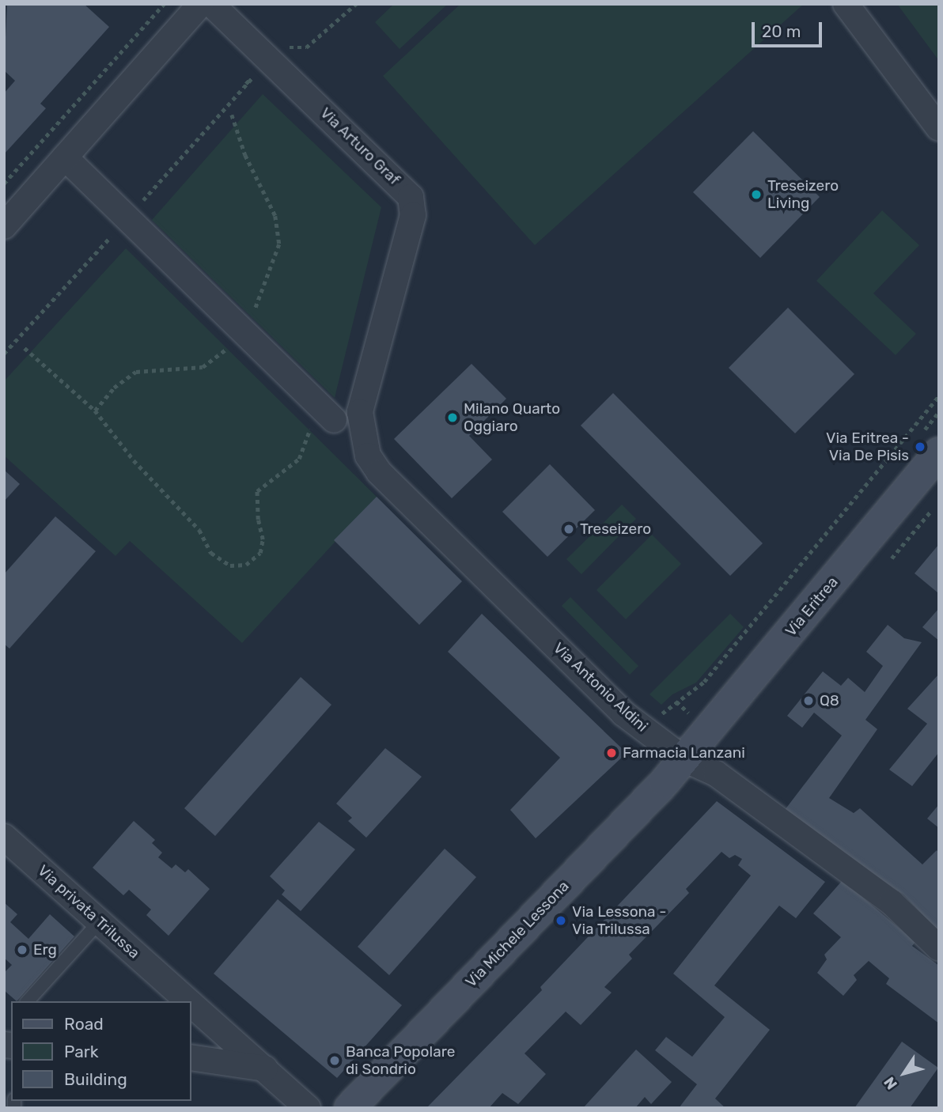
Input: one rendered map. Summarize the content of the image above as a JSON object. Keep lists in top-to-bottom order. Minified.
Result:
{"streets":{"street":["Via Arturo Graf","Via Eritrea","Via Antonio Aldini","Via privata Trilussa","Via Michele Lessona"]},"crossings":[["Via Arturo Graf","Via Antonio Aldini"],["Via Eritrea","Via Antonio Aldini"],["Via Eritrea","Via Michele Lessona"],["Via Antonio Aldini","Via Michele Lessona"]],"places":["Treseizero Living","Milano Quarto Oggiaro","Via Eritrea - Via De Pisis","Treseizero","Q8","Farmacia Lanzani","Via Lessona - Via Trilussa","Erg","Banca Popolare di Sondrio"],"legend":["Road","Park","Building"],"scale_bar":"20 m","north":"bottom left"}
